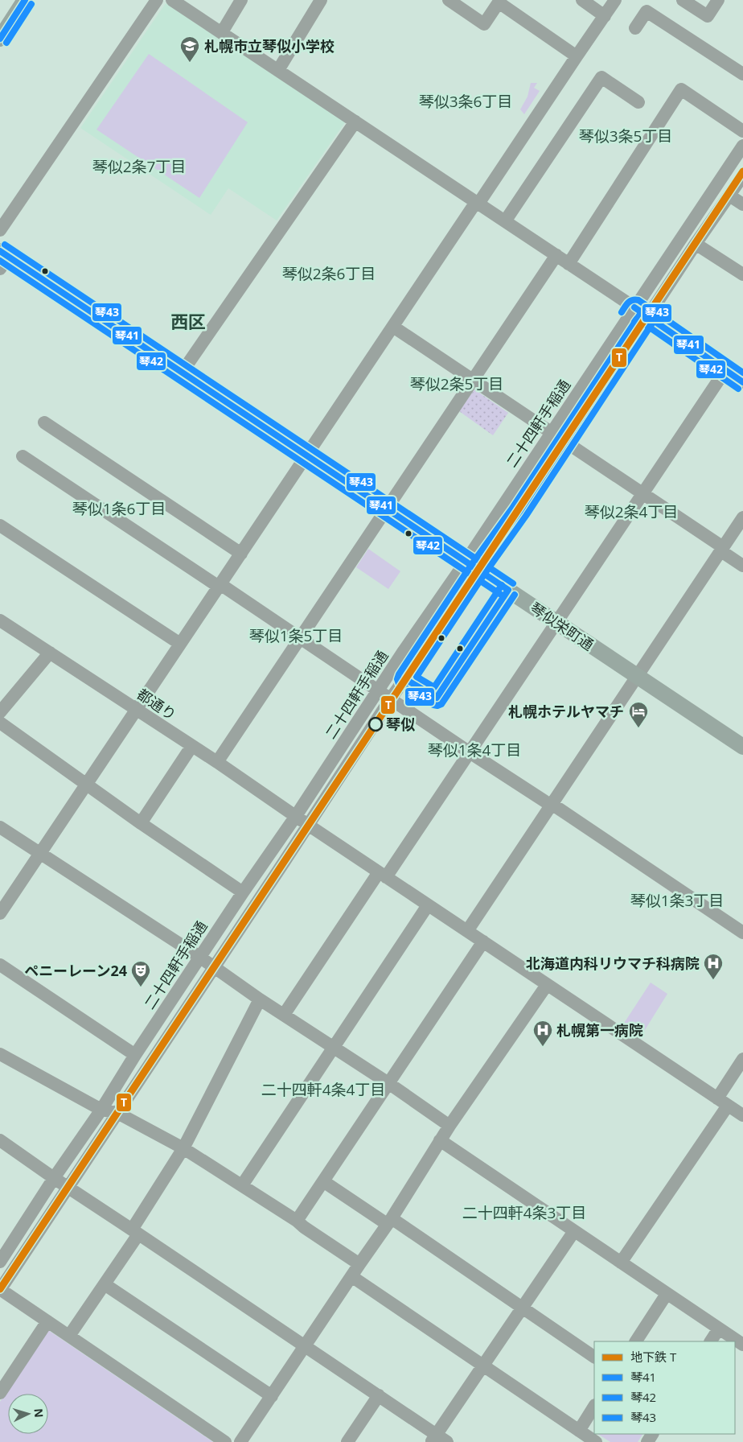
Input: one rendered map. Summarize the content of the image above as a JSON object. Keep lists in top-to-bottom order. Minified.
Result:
{"streets":{"main road":["琴似栄町通"],"street":["二十四軒手稲通","都通り"]},"crossings":[["二十四軒手稲通","琴似栄町通"],["二十四軒手稲通","都通り"]],"districts":["琴似3条6丁目","琴似3条5丁目","琴似2条7丁目","琴似2条6丁目","西区","琴似2条5丁目","琴似1条6丁目","琴似2条4丁目","琴似1条5丁目","琴似1条4丁目","琴似1条3丁目","二十四軒4条4丁目","二十四軒4条3丁目"],"places":{"school or university":["札幌市立琴似小学校"],"other":["琴似"],"hotel":["札幌ホテルヤマチ"],"hospital":["北海道内科リウマチ科病院","札幌第一病院"],"theatre":["ペニーレーン24"]},"lines":["transit line 琴41","transit line 琴42","metro line T","transit line 琴43"],"legend":["地下鉄 T","琴41","琴42","琴43"],"north":"right"}
